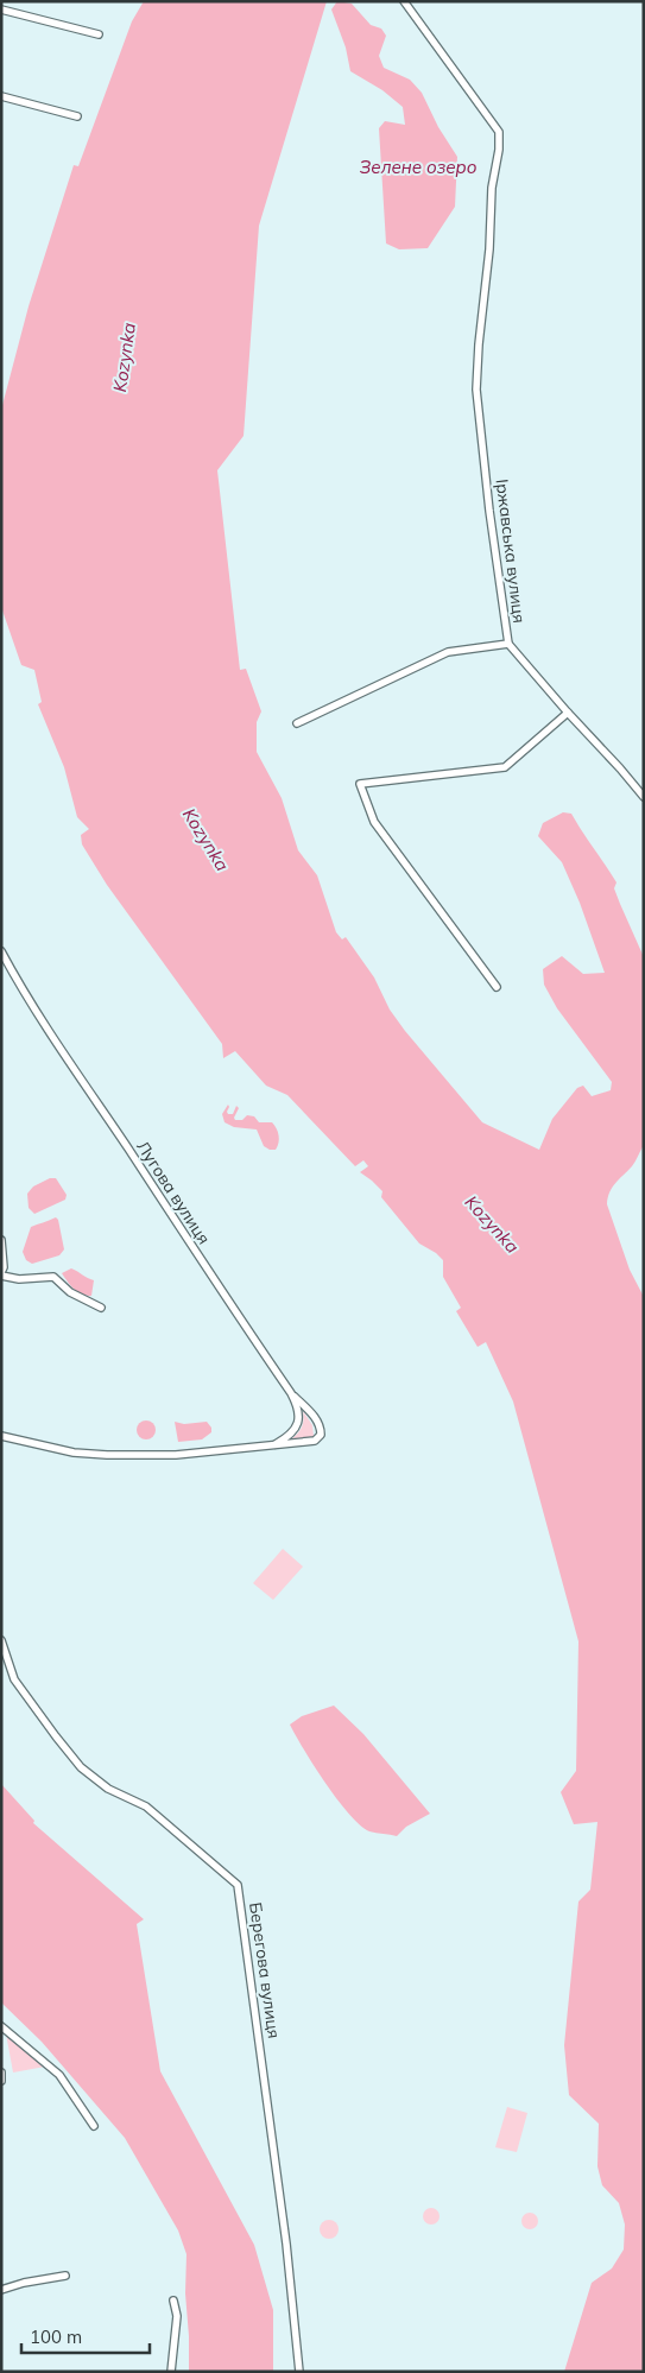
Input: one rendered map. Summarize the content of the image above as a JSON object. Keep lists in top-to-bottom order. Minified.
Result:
{"streets":{"street":["Іржавська вулиця","Лугова вулиця","Берегова вулиця"]},"water":["Зелене озеро","Kozynka"],"scale_bar":"100 m"}
